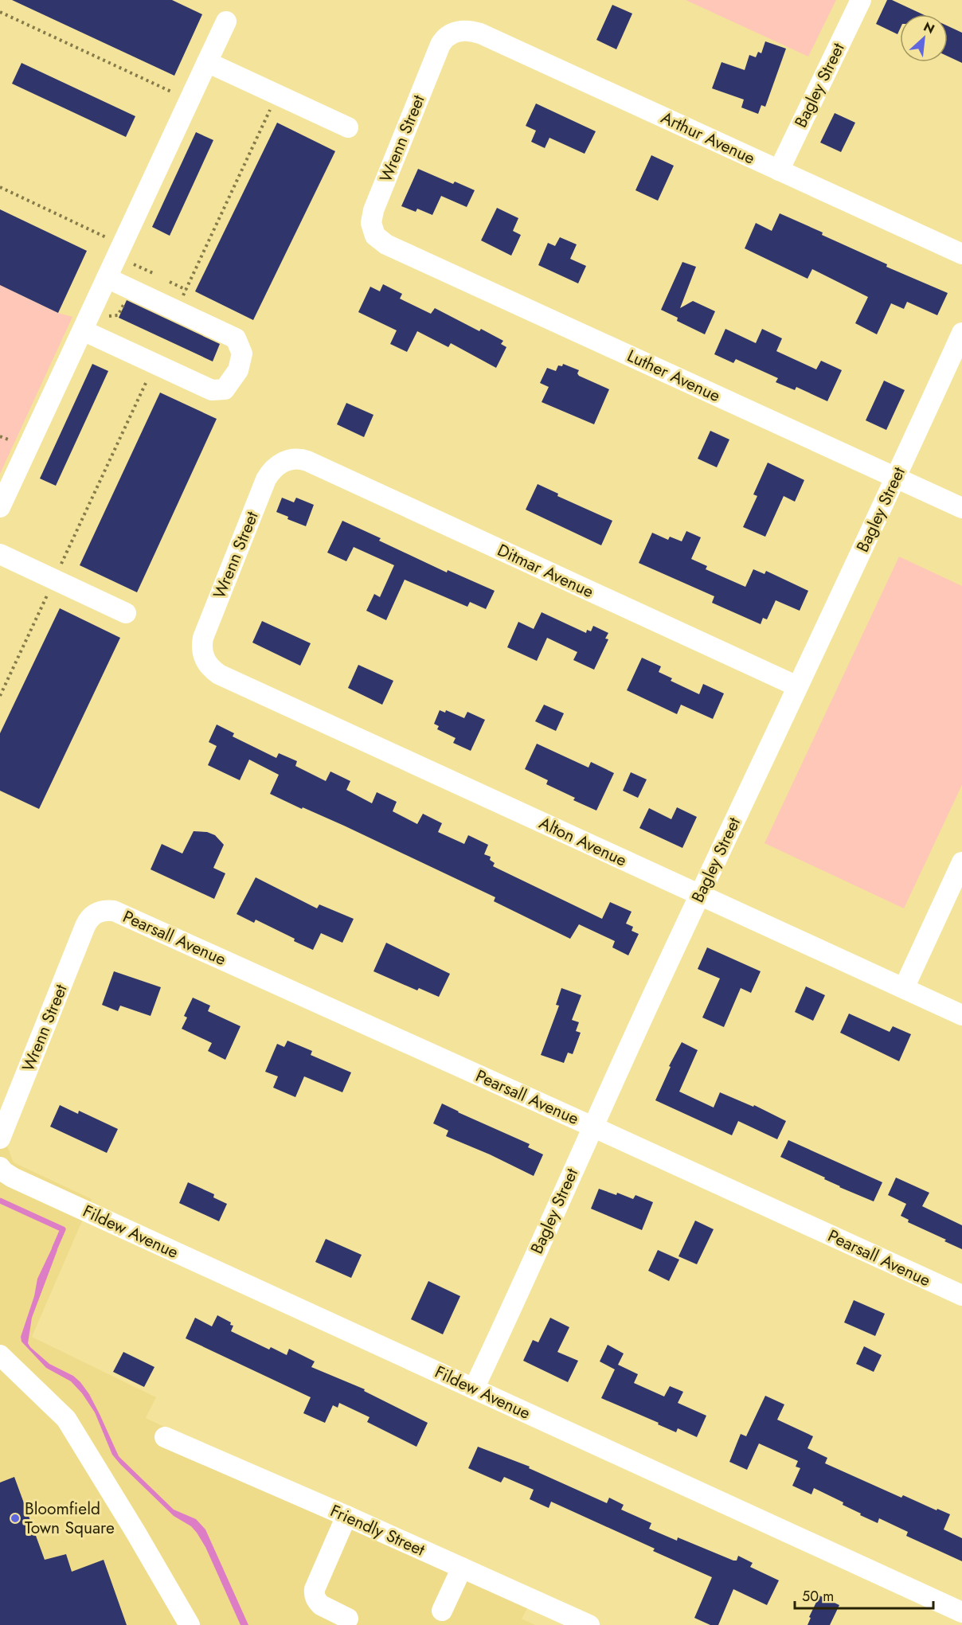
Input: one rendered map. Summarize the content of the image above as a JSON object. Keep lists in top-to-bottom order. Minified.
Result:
{"streets":{"street":["Bagley Street","Arthur Avenue","Wrenn Street","Luther Avenue","Ditmar Avenue","Alton Avenue","Pearsall Avenue","Fildew Avenue","Friendly Street"]},"crossings":[["Bagley Street","Arthur Avenue"],["Bagley Street","Luther Avenue"],["Bagley Street","Ditmar Avenue"],["Bagley Street","Alton Avenue"],["Bagley Street","Pearsall Avenue"],["Bagley Street","Fildew Avenue"],["Arthur Avenue","Wrenn Street"],["Wrenn Street","Luther Avenue"],["Wrenn Street","Ditmar Avenue"],["Wrenn Street","Alton Avenue"],["Wrenn Street","Pearsall Avenue"]],"places":["Bloomfield Town Square"],"scale_bar":"50 m","north":"top right"}
